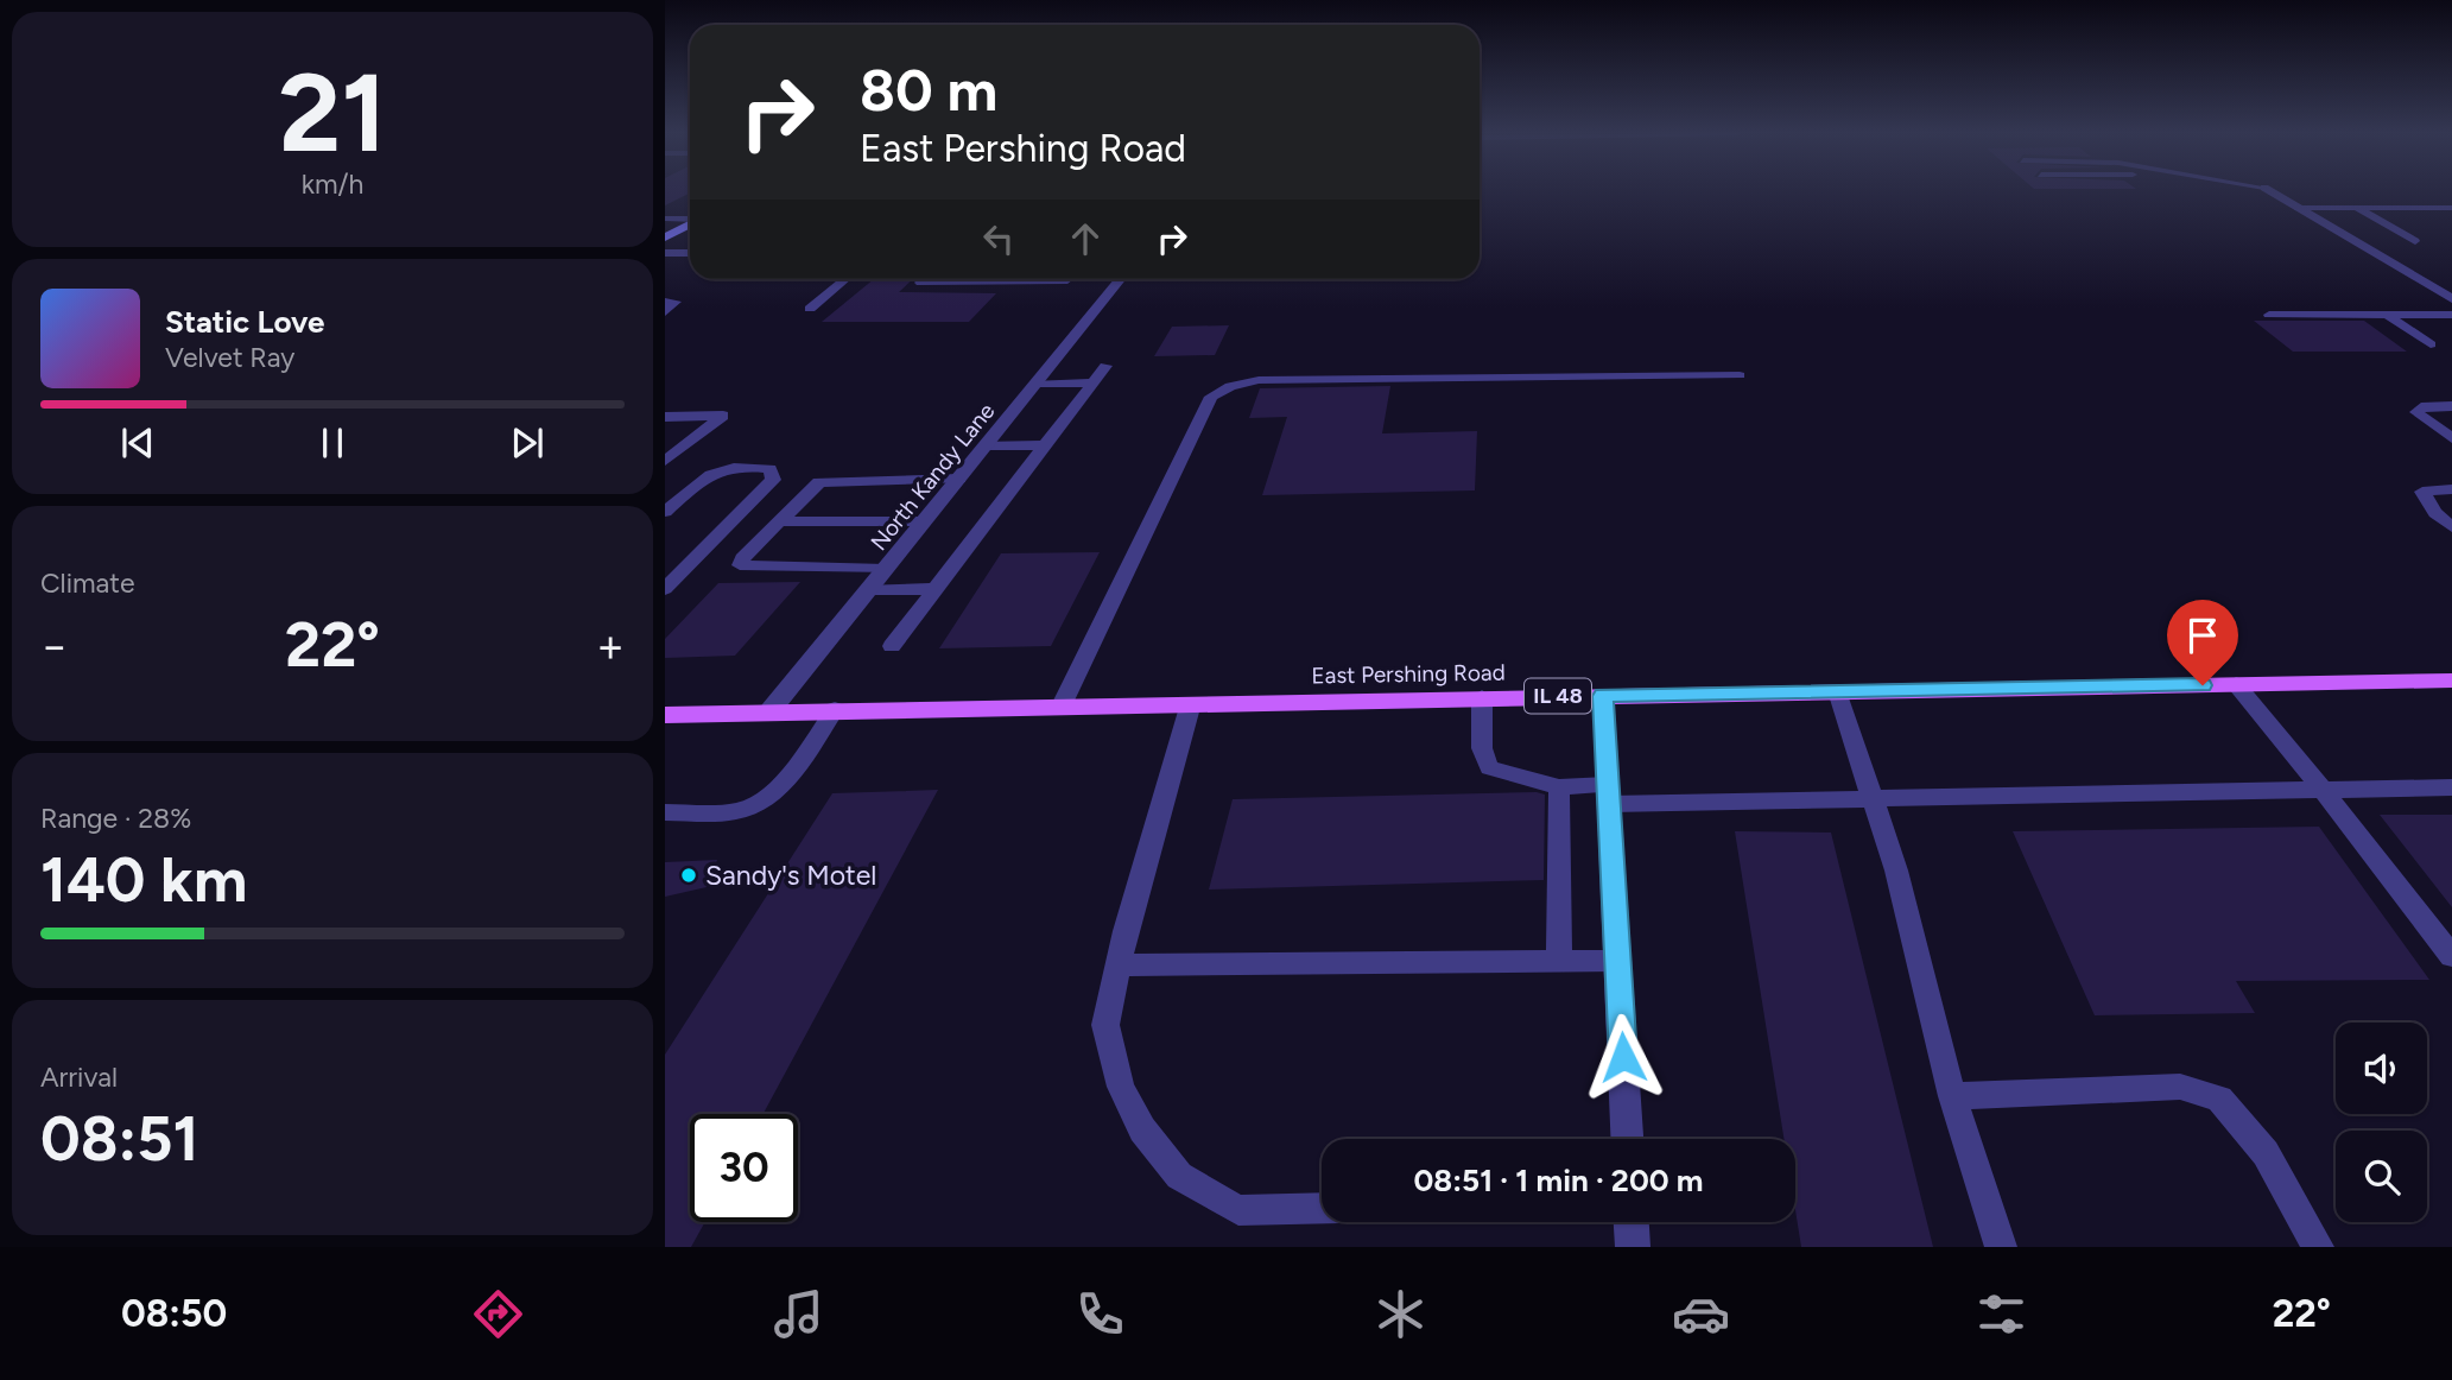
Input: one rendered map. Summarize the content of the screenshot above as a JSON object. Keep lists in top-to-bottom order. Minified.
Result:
{"streets":{"main road":["East Pershing Road","IL 48"],"street":["North Kandy Lane"]},"crossings":[["North Kandy Lane","East Pershing Road"]],"places":["Sandy's Motel"],"page":{"tile":[["21","km/h"],"Climate",["Range · 28%","140 km"],["Arrival","08:51"]],"turn":["80 m","East Pershing Road"],"song":["Static Love","Velvet Ray"],"heat":["−","22°","+"],"limit":"30","trip":"08:51 · 1 min · 200 m","tabs":["08:50","22°"]}}
